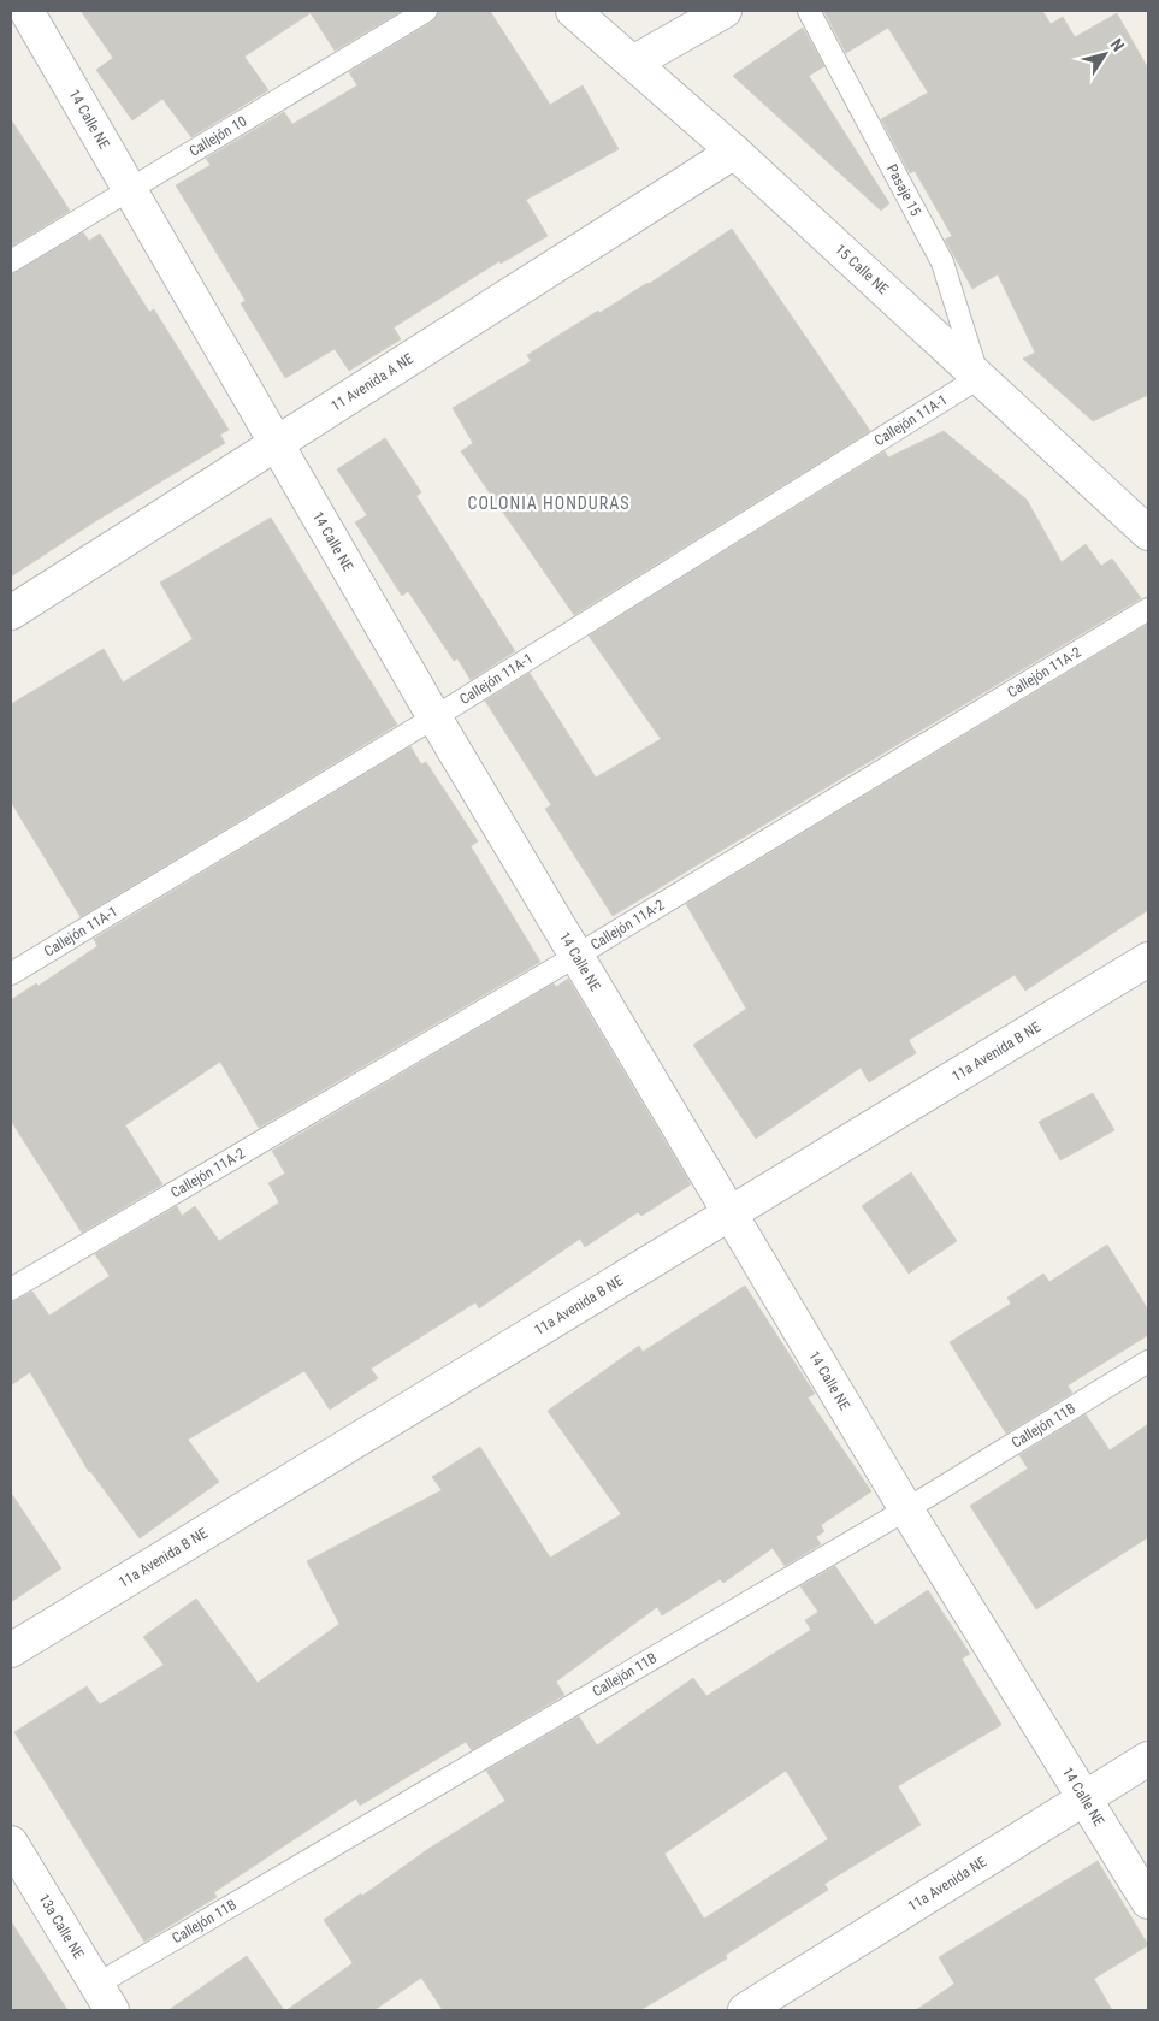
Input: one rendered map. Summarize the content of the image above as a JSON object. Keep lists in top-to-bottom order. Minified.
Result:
{"streets":{"street":["14 Calle NE","15 Calle NE","11 Avenida A NE","11a Avenida B NE","11a Avenida NE","13a Calle NE"],"lane":["Callejón 10","Pasaje 15","Callejón 11A-1","Callejón 11A-2","Callejón 11B"]},"crossings":[["14 Calle NE","Callejón 10"],["14 Calle NE","11 Avenida A NE"],["14 Calle NE","Callejón 11A-1"],["14 Calle NE","Callejón 11A-2"],["14 Calle NE","11a Avenida B NE"],["14 Calle NE","Callejón 11B"],["14 Calle NE","11a Avenida NE"],["Pasaje 15","15 Calle NE"],["Pasaje 15","Callejón 11A-1"],["15 Calle NE","11 Avenida A NE"],["15 Calle NE","Callejón 11A-1"],["Callejón 11B","13a Calle NE"]],"districts":["COLONIA HONDURAS"],"north":"top right"}
